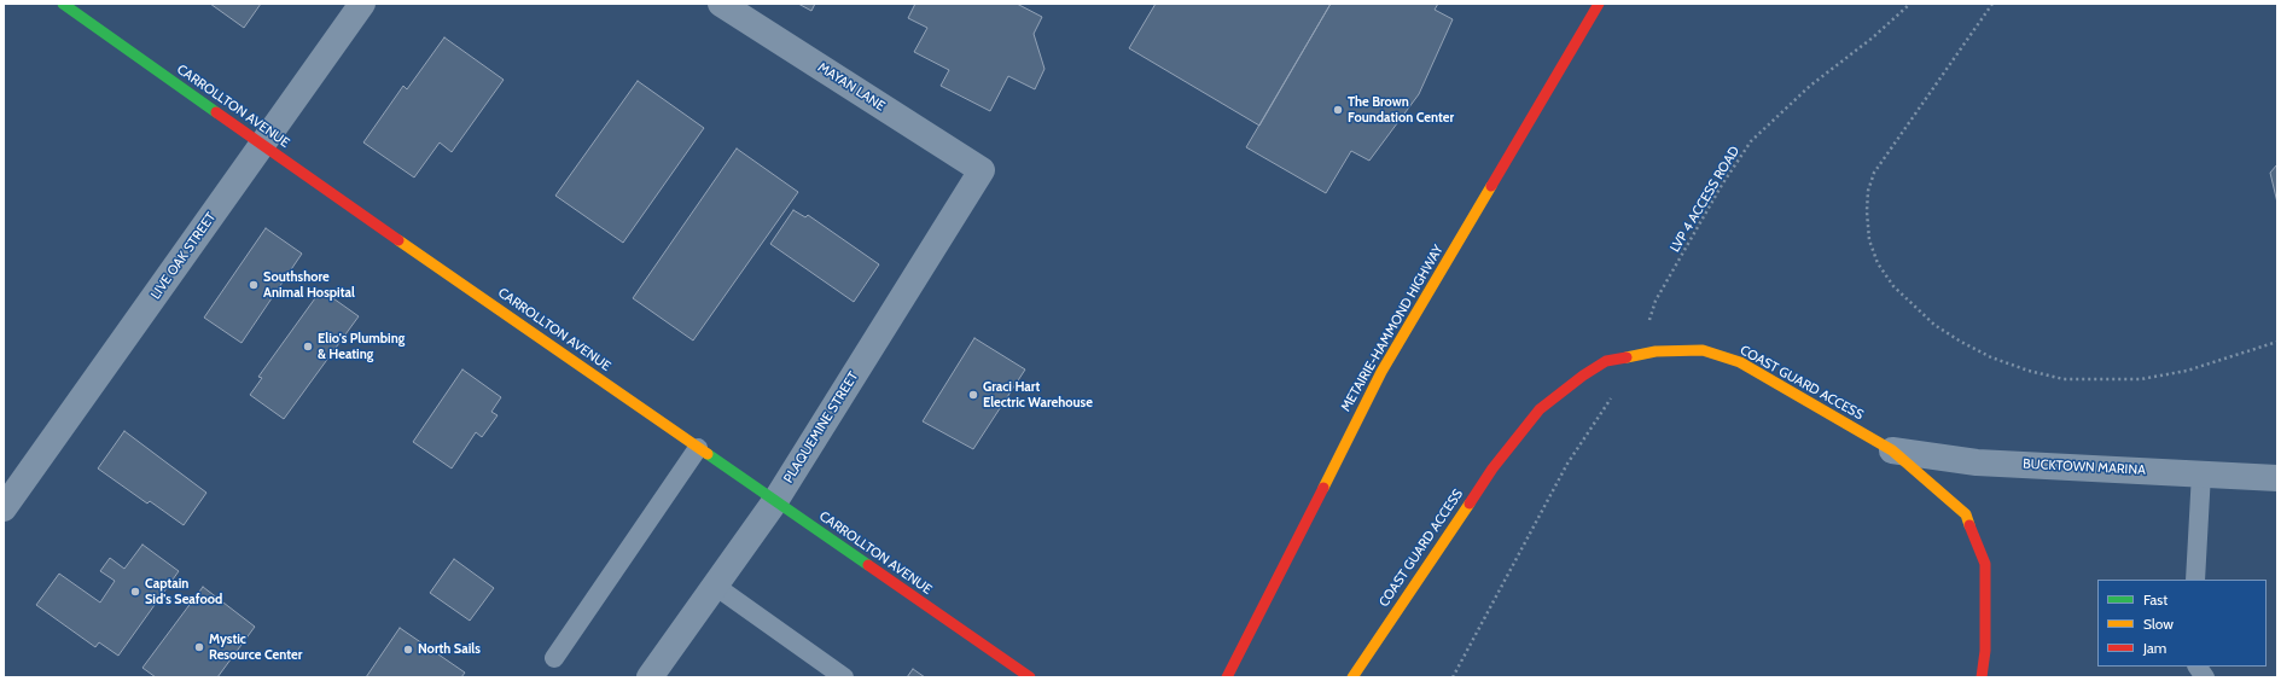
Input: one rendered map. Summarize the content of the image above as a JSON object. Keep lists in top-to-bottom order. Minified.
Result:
{"streets":{"street":["MAYAN LANE","CARROLLTON AVENUE","LIVE OAK STREET","METAIRIE-HAMMOND HIGHWAY","COAST GUARD ACCESS","PLAQUEMINE STREET","BUCKTOWN MARINA"],"path":["LVP 4 ACCESS ROAD"]},"crossings":[["MAYAN LANE","PLAQUEMINE STREET"],["CARROLLTON AVENUE","LIVE OAK STREET"],["CARROLLTON AVENUE","PLAQUEMINE STREET"],["LVP 4 ACCESS ROAD","COAST GUARD ACCESS"],["COAST GUARD ACCESS","BUCKTOWN MARINA"]],"places":["The Brown Foundation Center","Southshore Animal Hospital","Elio's Plumbing & Heating","Graci Hart Electric Warehouse","Captain Sid's Seafood","Mystic Resource Center","North Sails"],"legend":["Fast","Slow","Jam"]}
